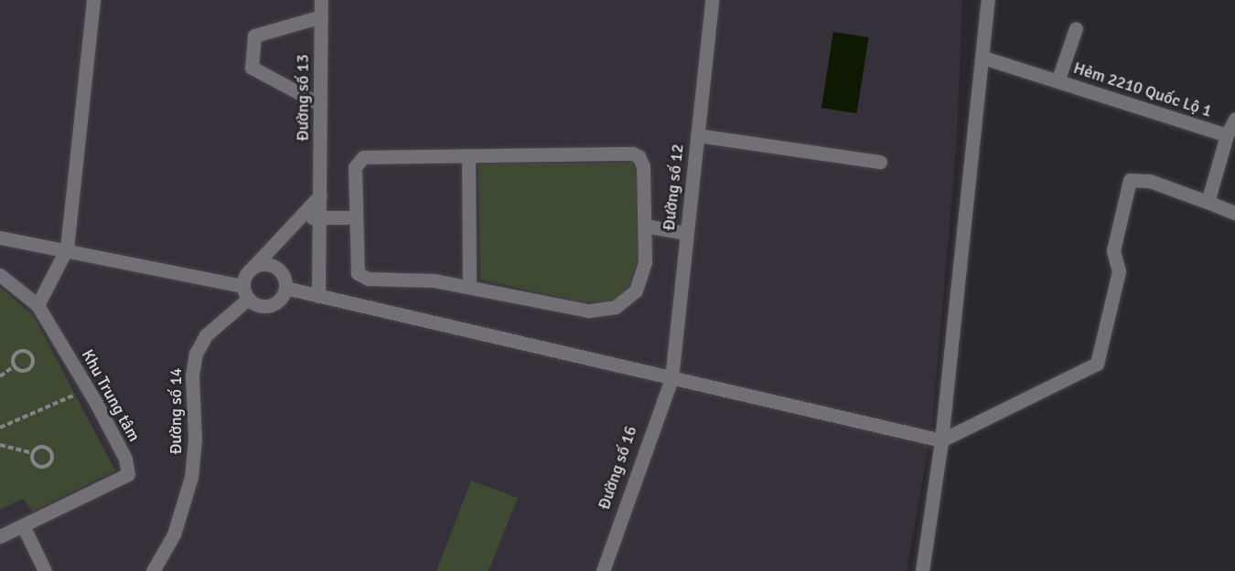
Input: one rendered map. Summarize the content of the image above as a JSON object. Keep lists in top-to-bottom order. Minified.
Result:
{"streets":{"street":["Hẻm 2210 Quốc Lộ 1","Đường số 13","Đường số 12","Khu Trung tâm","Đường số 14","Đường số 16"]},"crossings":[["Đường số 12","Đường số 16"]]}
